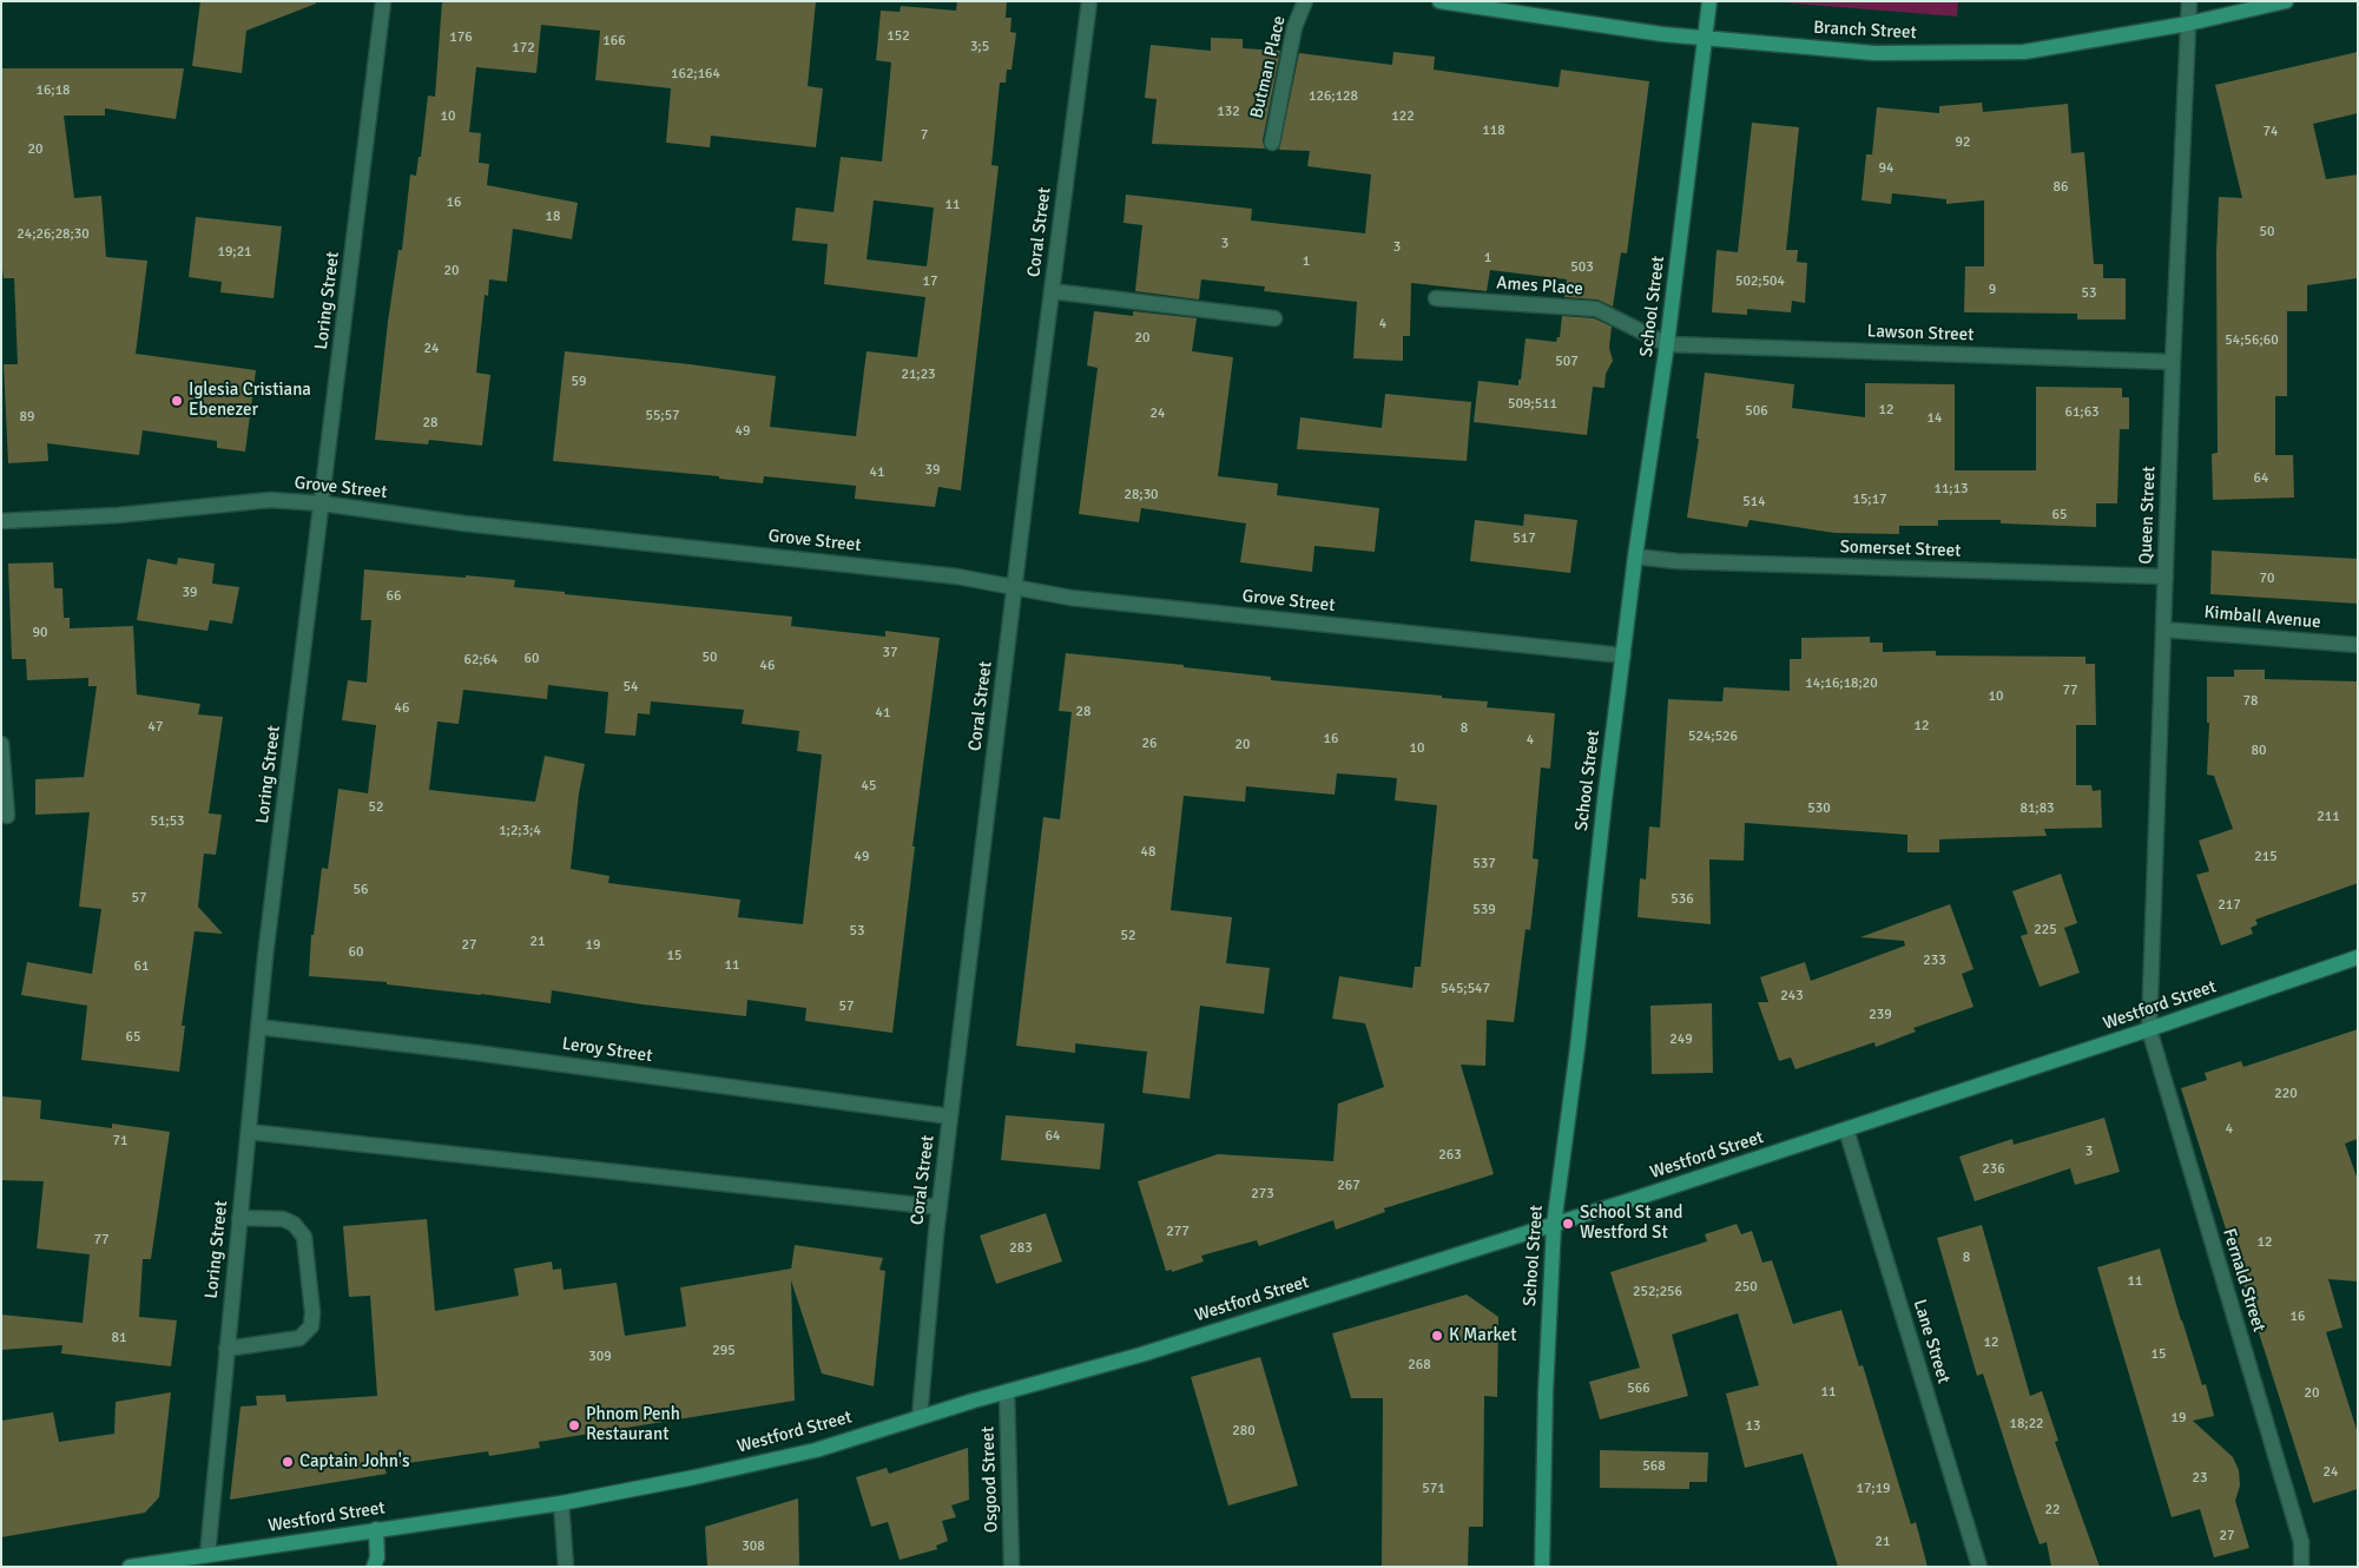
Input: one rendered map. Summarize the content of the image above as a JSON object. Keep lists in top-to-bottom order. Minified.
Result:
{"streets":{"main road":["Branch Street","School Street","Westford Street"],"street":["Butman Place","Coral Street","Ames Place","Loring Street","Lawson Street","Grove Street","Queen Street","Somerset Street","Kimball Avenue","Leroy Street","Fernald Street","Lane Street","Osgood Street"]},"crossings":[["Branch Street","School Street"],["Branch Street","Queen Street"],["Coral Street","Grove Street"],["Coral Street","Westford Street"],["Coral Street","Leroy Street"],["Ames Place","School Street"],["Ames Place","Lawson Street"],["Loring Street","Grove Street"],["Loring Street","Westford Street"],["Loring Street","Leroy Street"],["School Street","Lawson Street"],["School Street","Grove Street"],["School Street","Somerset Street"],["School Street","Westford Street"],["Lawson Street","Queen Street"],["Queen Street","Somerset Street"],["Queen Street","Kimball Avenue"],["Queen Street","Westford Street"],["Queen Street","Fernald Street"],["Westford Street","Fernald Street"],["Westford Street","Lane Street"],["Westford Street","Osgood Street"]],"places":["Iglesia Cristiana Ebenezer","School St and Westford St","K Market","Phnom Penh Restaurant","Captain John's"],"house_numbers":["152","176","166","3;5","172","162;164","16;18","126;128","132","10","122","118","74","7","92","20","94","86","16","11","18","50","24;26;28;30","3","3","19;21","1","1","503","20","17","502;504","9","53","4","20","54;56;60","24","507","21;23","59","509;511","12","506","61;63","24","55;57","89","14","28","49","39","41","64","11;13","28;30","15;17","514","65","517","70","39","66","90","37","50","60","62;64","46","14;16;18;20","54","77","10","78","46","28","41","12","47","8","524;526","16","4","26","20","10","80","45","52","530","81;83","211","51;53","1;2;3;4","48","49","215","537","56","57","536","217","539","225","53","52","21","27","19","60","15","233","11","61","545;547","243","57","239","65","249","220","4","64","71","3","263","236","267","273","277","77","12","283","8","11","250","252;256","16","81","12","295","15","309","268","566","11","20","19","18;22","13","280","568","24","23","571","17;19","22","27","21","308"]}
